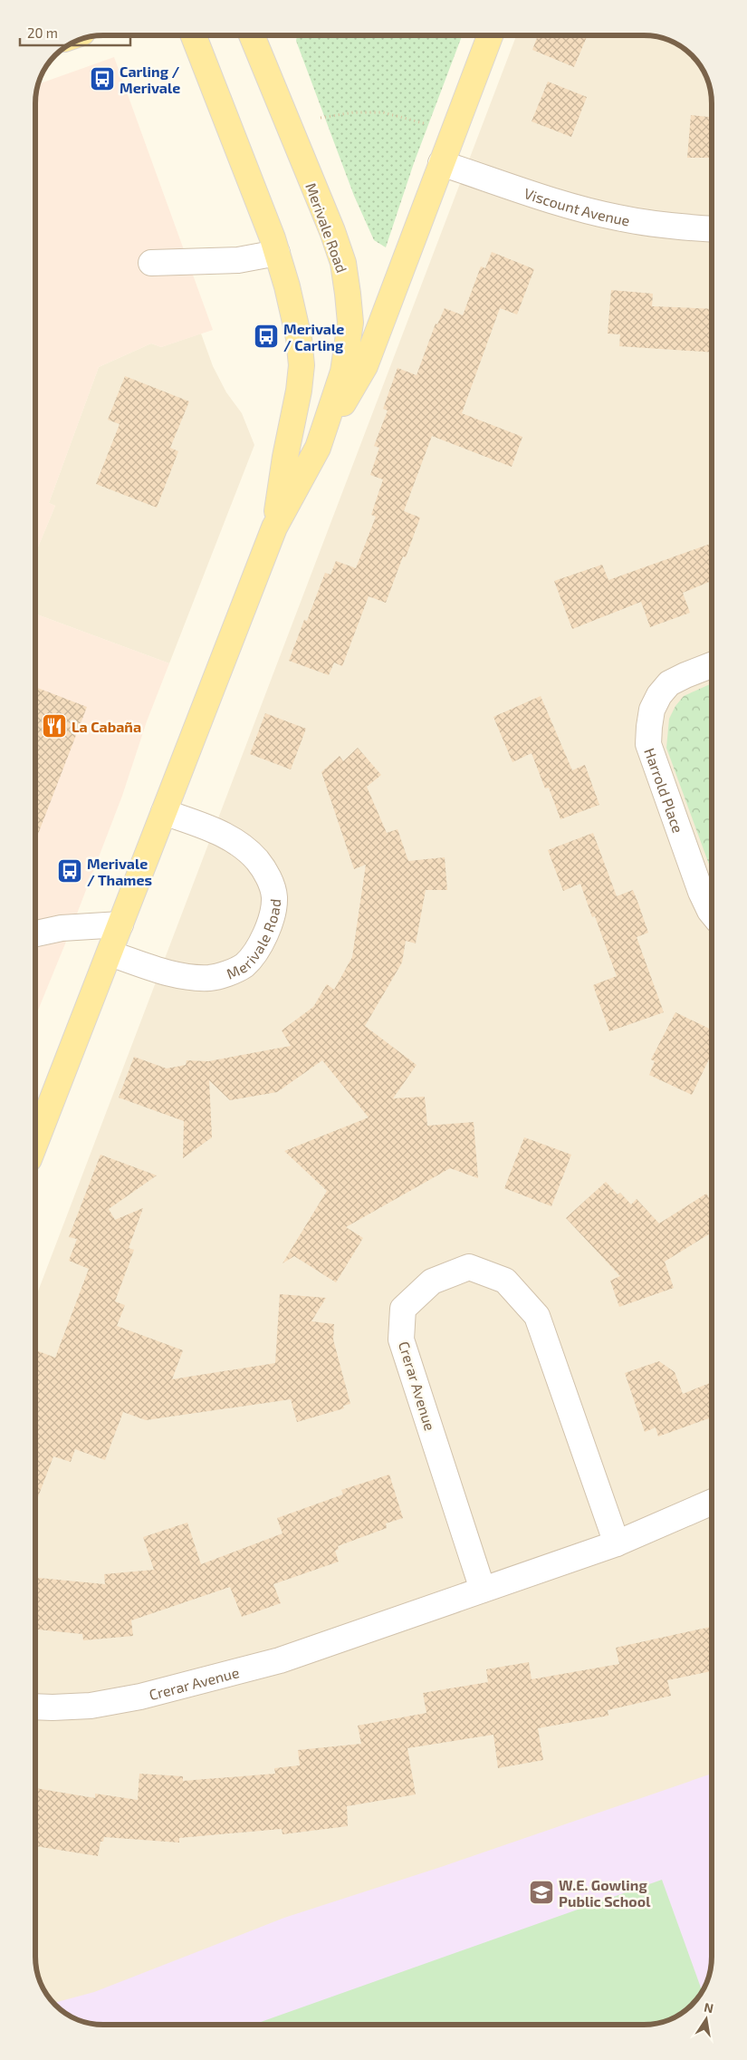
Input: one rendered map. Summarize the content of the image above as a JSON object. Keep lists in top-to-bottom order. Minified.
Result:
{"streets":{"main road":["Merivale Road"],"street":["Viscount Avenue","Harrold Place","Crerar Avenue"]},"places":{"bus stop":["Carling / Merivale","Merivale / Carling","Merivale / Thames"],"restaurant":["La Cabaña"],"school or university":["W.E. Gowling Public School"]},"scale_bar":"20 m","north":"top"}
